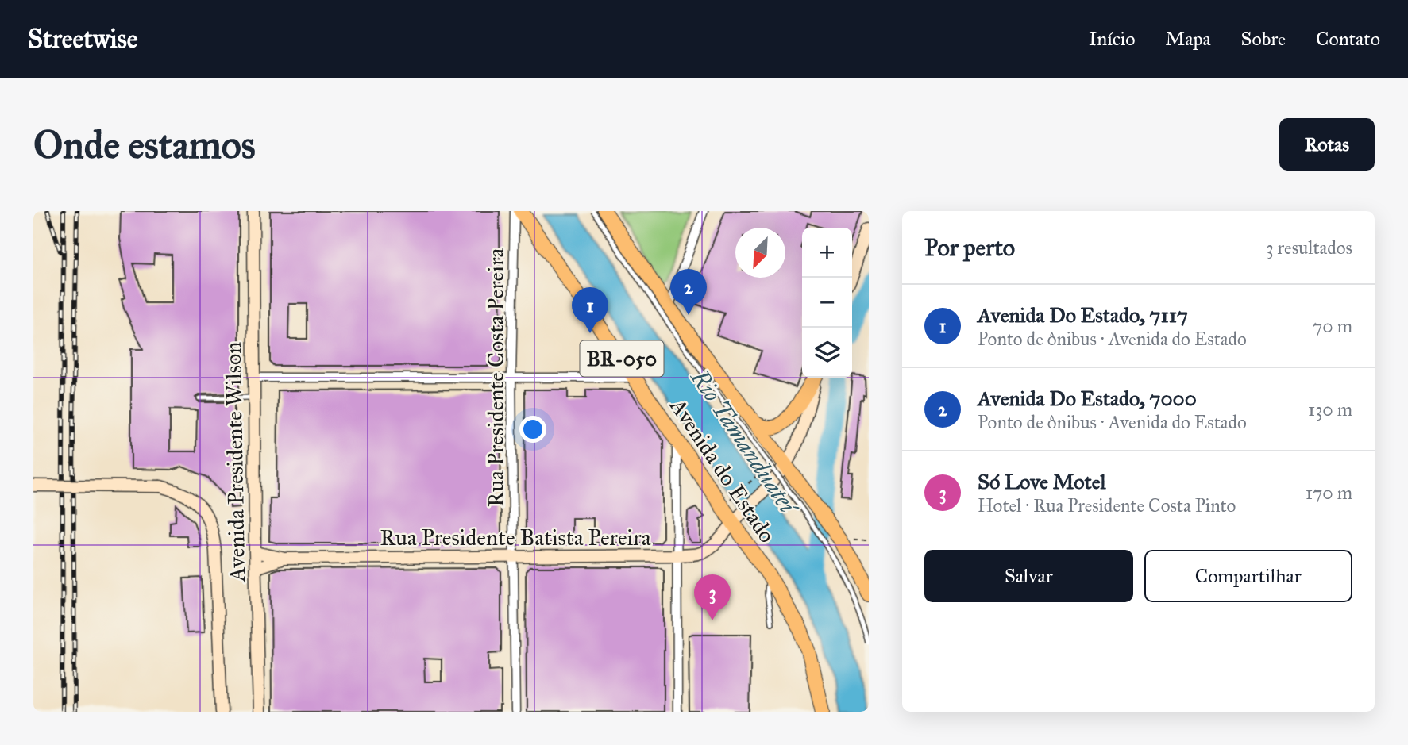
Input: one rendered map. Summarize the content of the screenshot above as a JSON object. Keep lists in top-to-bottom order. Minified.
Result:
{"streets":{"highway":["BR-050","Avenida do Estado"],"main road":["Avenida Presidente Wilson","Rua Presidente Batista Pereira"],"street":["Rua Presidente Costa Pereira"]},"crossings":[["BR-050","Rua Presidente Batista Pereira"],["Rua Presidente Costa Pereira","Rua Presidente Batista Pereira"],["Avenida Presidente Wilson","Rua Presidente Batista Pereira"],["Avenida do Estado","Rua Presidente Batista Pereira"]],"water":["Rio Tamanduateí"],"north":"bottom left","page":{"header":"Streetwise","nav":["Início","Mapa","Sobre","Contato"],"buttons":["Rotas",["Salvar","Compartilhar"]],"title":"Onde estamos","heading":["Por perto","3 resultados"],"map_buttons":["+","−"],"pins":["2","1","3"],"list":[{"mark":"1","name":"Avenida Do Estado, 7117","note":"Ponto de ônibus · Avenida do Estado","value":"70 m"},{"mark":"2","name":"Avenida Do Estado, 7000","note":"Ponto de ônibus · Avenida do Estado","value":"130 m"},{"mark":"3","name":"Só Love Motel","note":"Hotel · Rua Presidente Costa Pinto","value":"170 m"}]}}
